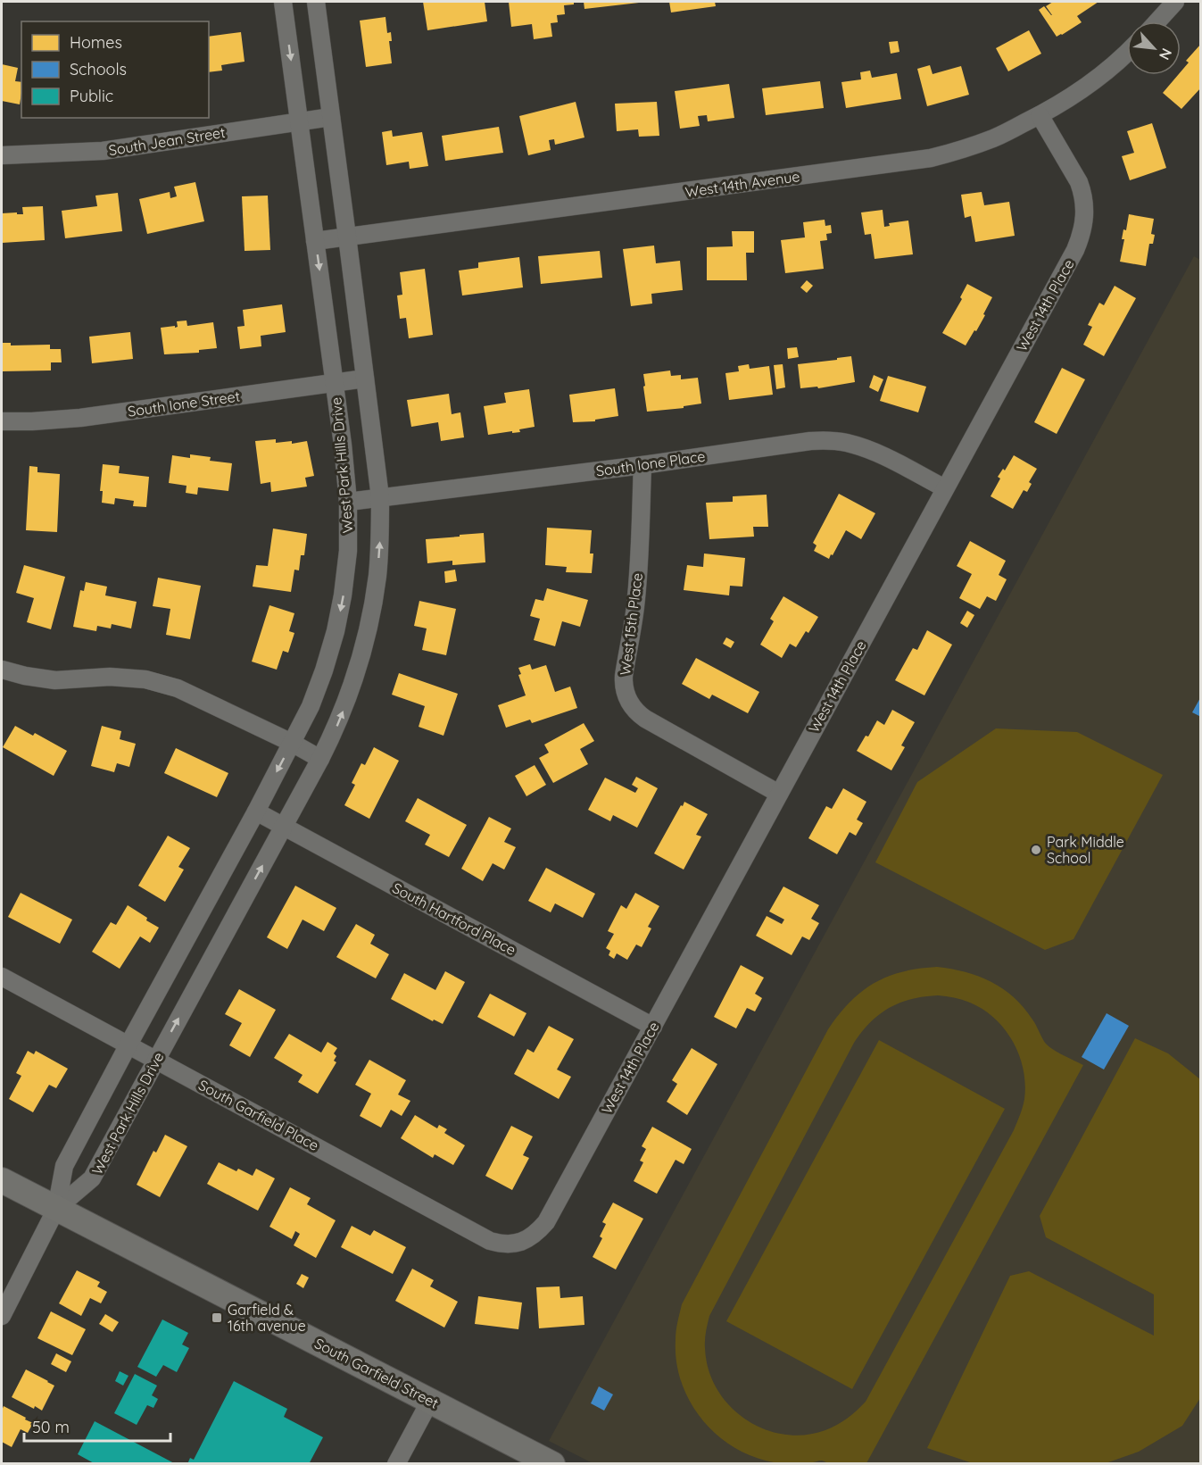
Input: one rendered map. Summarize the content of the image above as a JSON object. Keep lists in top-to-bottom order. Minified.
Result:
{"streets":{"street":["South Jean Street","West 14th Avenue","West 14th Place","South Ione Street","South Ione Place","West Park Hills Drive","West 15th Place","South Hartford Place","South Garfield Place","South Garfield Street"]},"crossings":[["South Jean Street","West Park Hills Drive"],["West 14th Avenue","West 14th Place"],["West 14th Avenue","West Park Hills Drive"],["West 14th Place","South Ione Place"],["West 14th Place","West 15th Place"],["West 14th Place","South Hartford Place"],["West 14th Place","South Garfield Place"],["South Ione Street","West Park Hills Drive"],["South Ione Place","West Park Hills Drive"],["South Ione Place","West 15th Place"],["West Park Hills Drive","South Hartford Place"],["West Park Hills Drive","South Garfield Place"],["West Park Hills Drive","South Garfield Street"]],"places":{"other":["Park Middle School"],"transit":["Garfield & 16th avenue"]},"legend":["Homes","Schools","Public"],"scale_bar":"50 m","north":"bottom right"}
